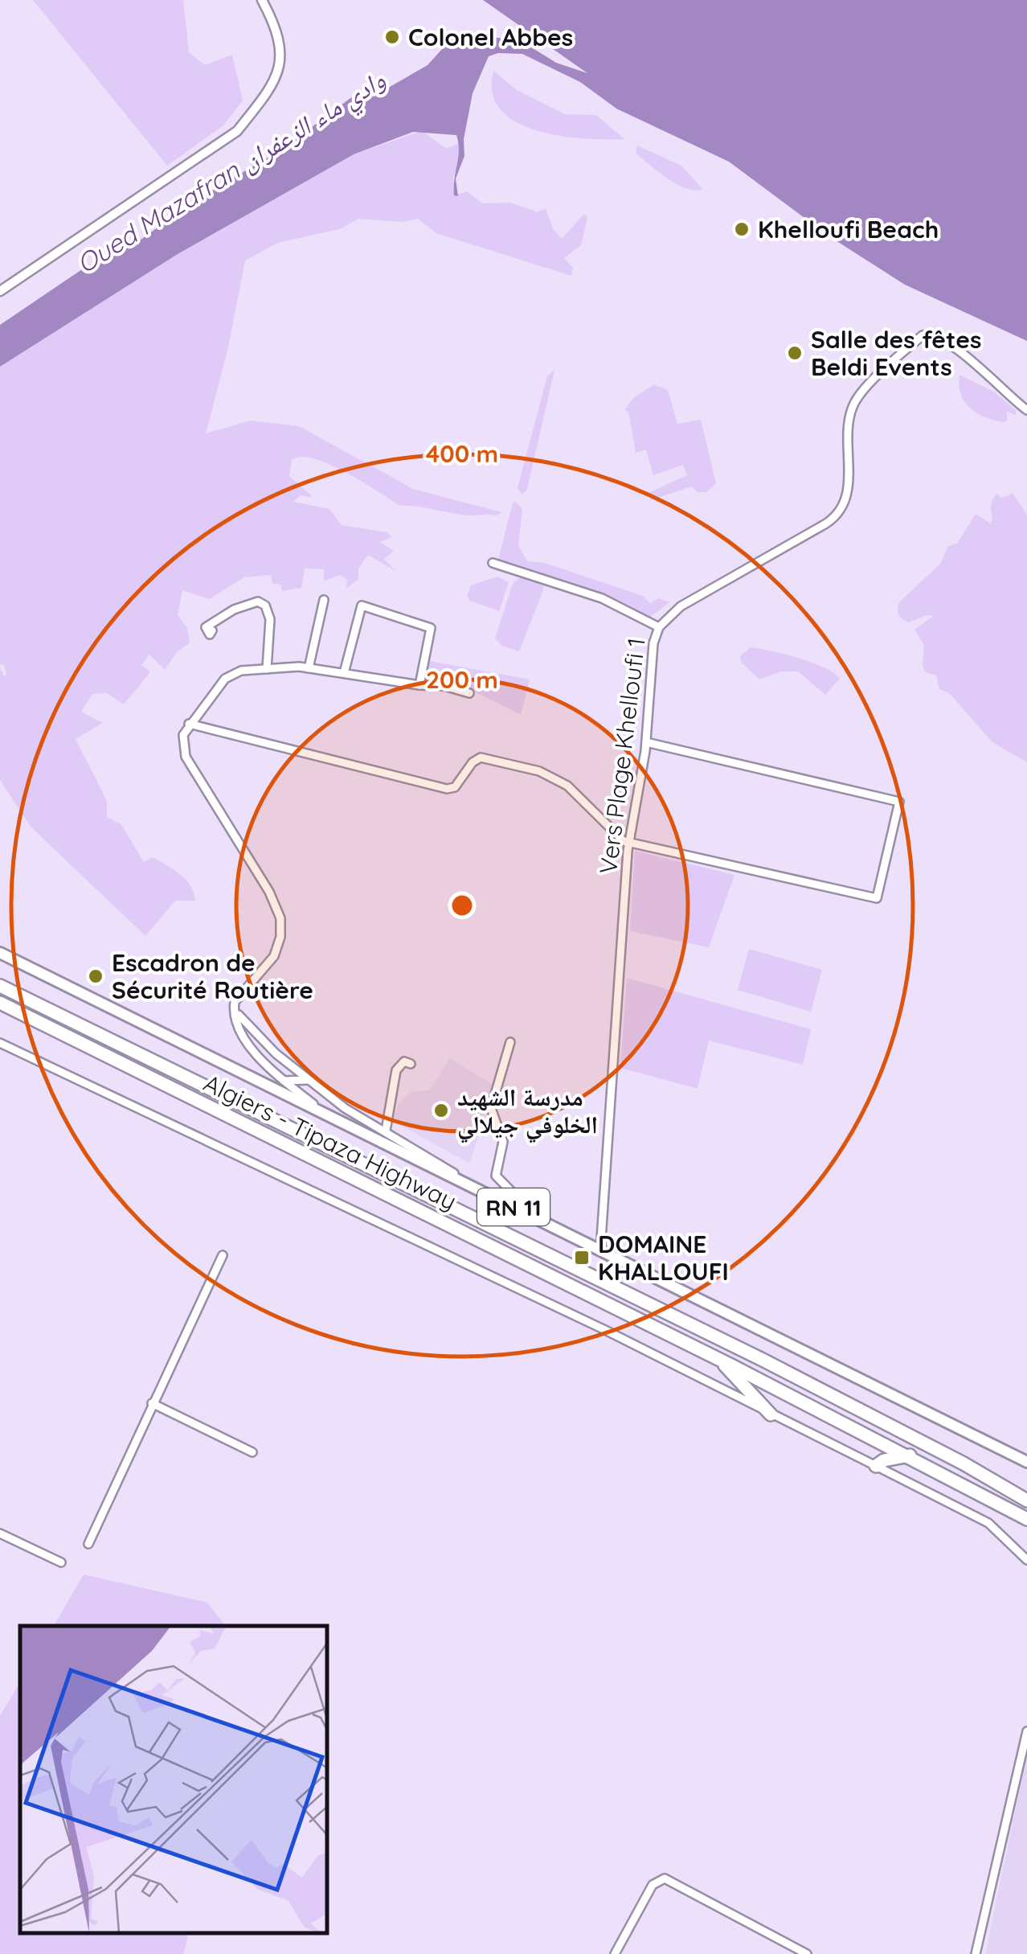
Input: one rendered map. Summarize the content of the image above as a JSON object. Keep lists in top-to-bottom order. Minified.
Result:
{"streets":{"highway":["Algiers - Tipaza Highway"],"main road":["RN 11"],"street":["Vers Plage Khelloufi 1"]},"crossings":[["Vers Plage Khelloufi 1","RN 11"]],"water":["Oued Mazafran وادي ماء الزعفران"],"places":{"other":["Colonel Abbes","Khelloufi Beach","Salle des fêtes Beldi Events","Escadron de Sécurité Routière","مدرسة الشهيد الخلوفي جيلالي"],"transit":["DOMAINE KHALLOUFI"]},"rings":["400 m","200 m"]}
